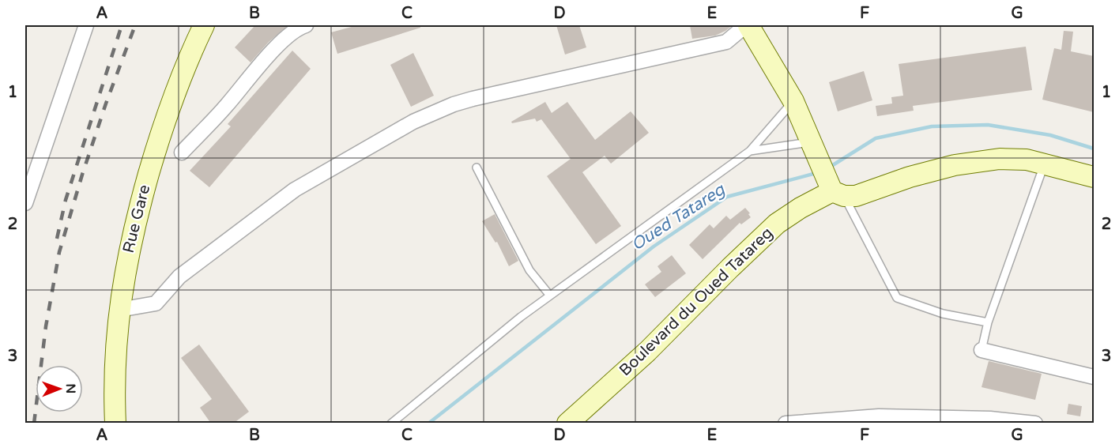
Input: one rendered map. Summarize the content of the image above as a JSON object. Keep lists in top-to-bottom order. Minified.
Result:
{"streets":{"main road":["Rue Gare","Boulevard du Oued Tatareg"]},"water":["Oued Tatareg"],"north":"right","grid":{"columns":["A","B","C","D","E","F","G"],"rows":["1","2","3"]}}
